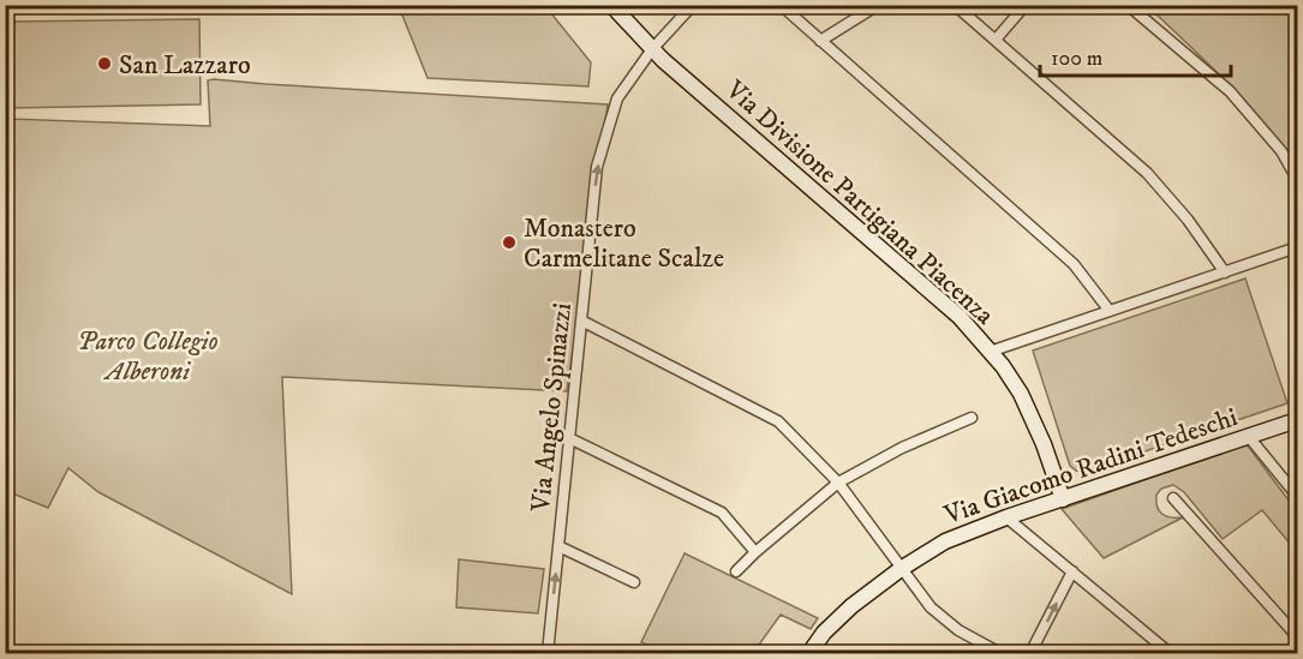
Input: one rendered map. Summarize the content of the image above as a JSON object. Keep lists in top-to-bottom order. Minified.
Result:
{"streets":{"street":["Via Divisione Partigiana Piacenza","Via Angelo Spinazzi","Via Giacomo Radini Tedeschi"]},"crossings":[["Via Divisione Partigiana Piacenza","Via Angelo Spinazzi"],["Via Divisione Partigiana Piacenza","Via Giacomo Radini Tedeschi"]],"one_way":["Via Angelo Spinazzi"],"parks":["Parco Collegio Alberoni"],"places":["San Lazzaro","Monastero Carmelitane Scalze"],"scale_bar":"100 m"}
